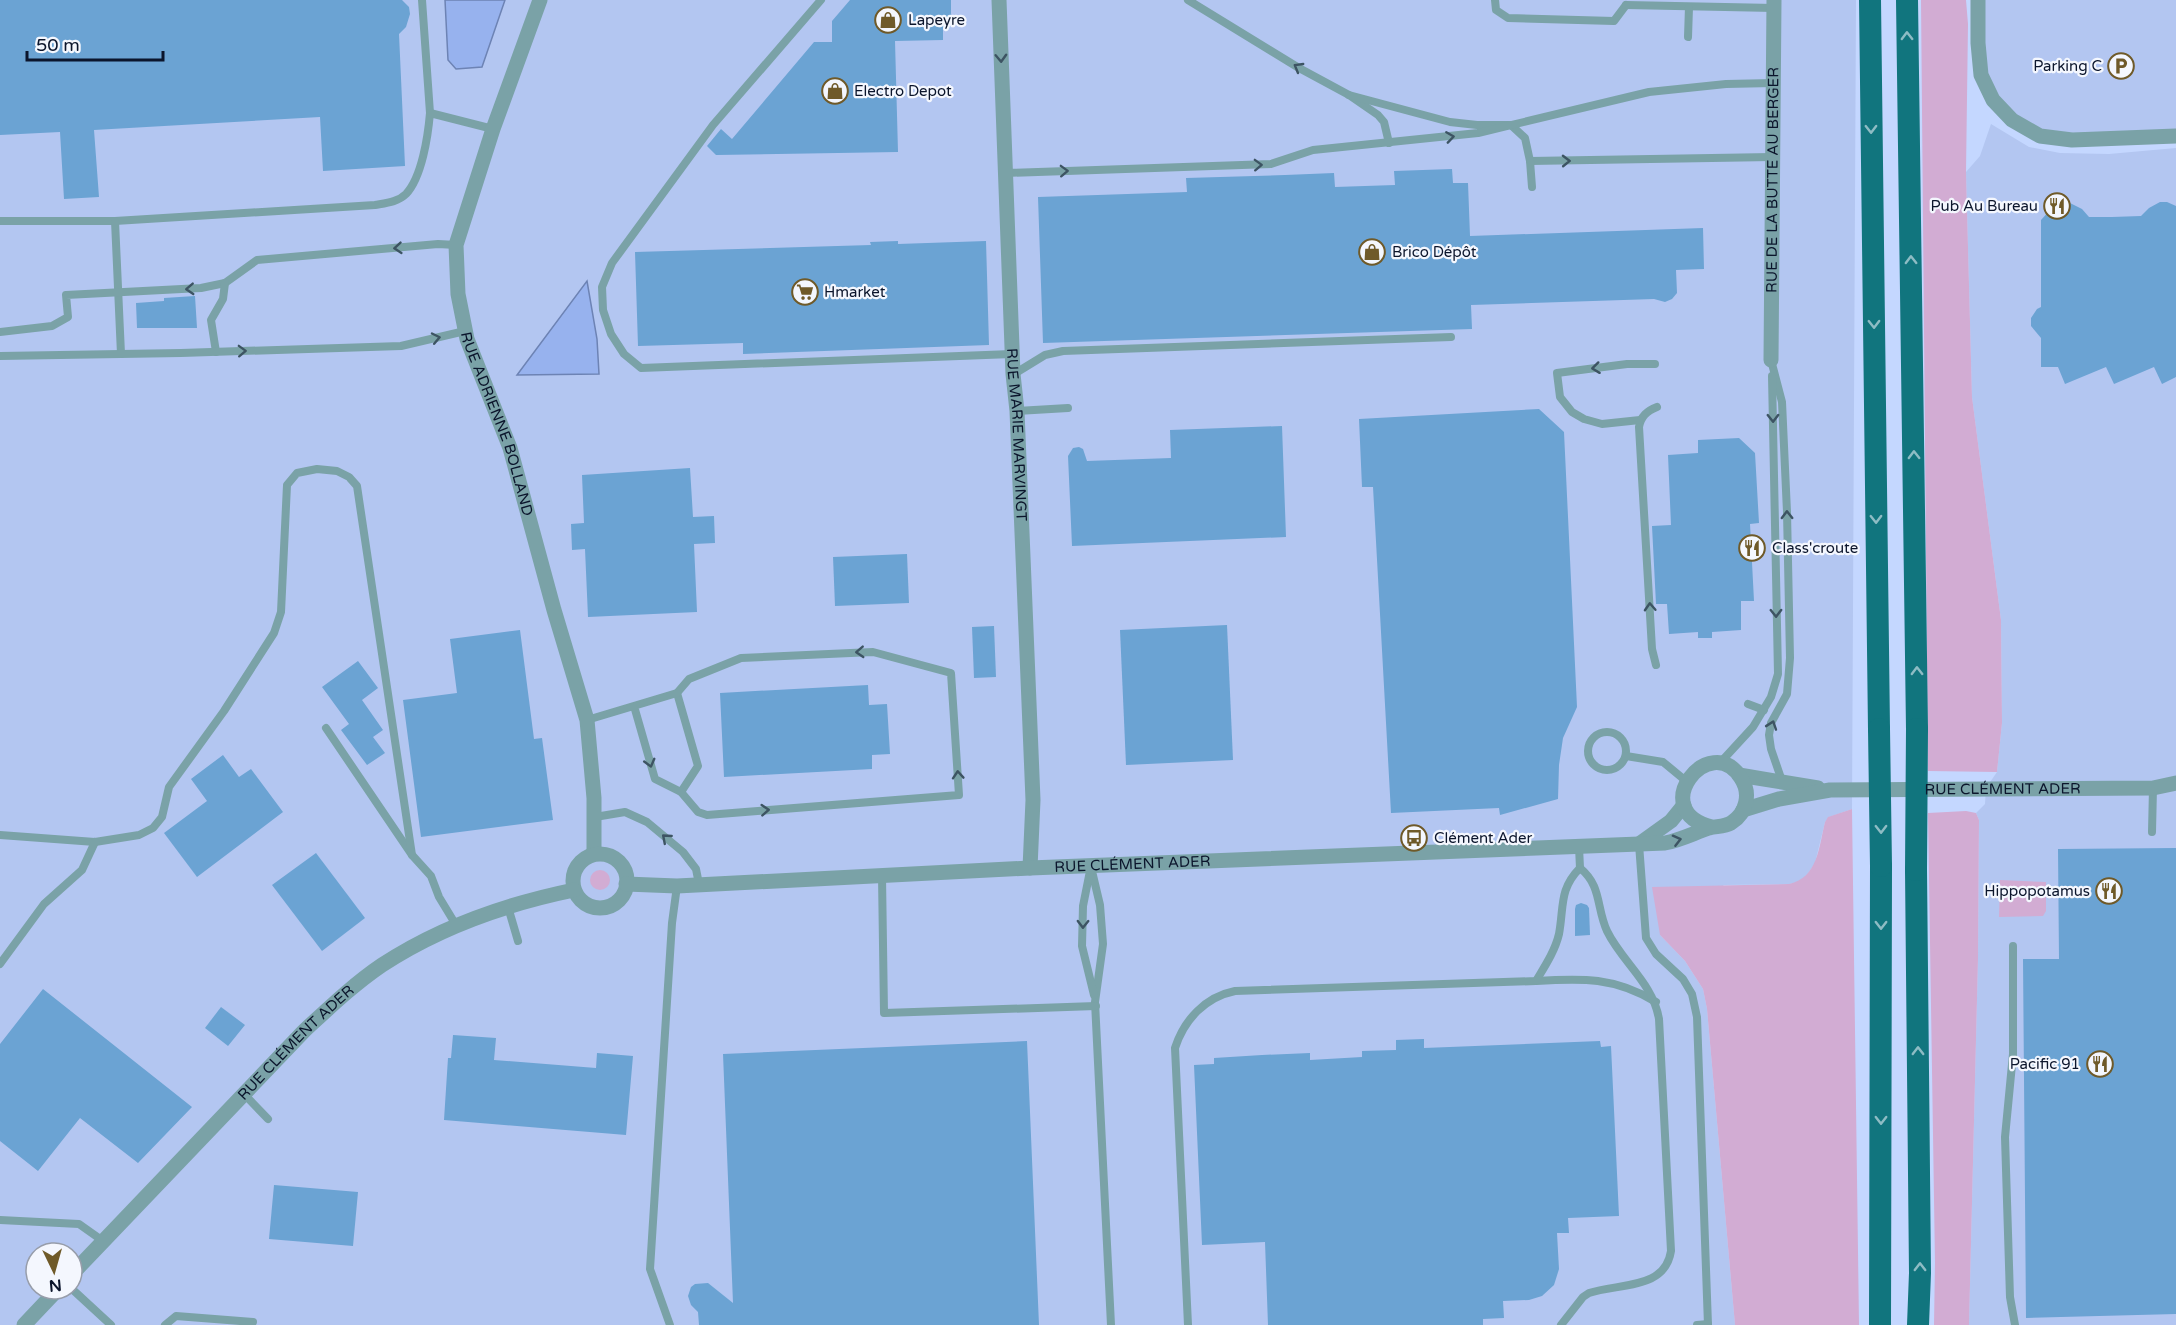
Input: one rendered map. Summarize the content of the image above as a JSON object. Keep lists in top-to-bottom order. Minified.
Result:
{"streets":{"street":["RUE DE LA BUTTE AU BERGER","RUE ADRIENNE BOLLAND","RUE MARIE MARVINGT","RUE CLÉMENT ADER"]},"crossings":[["RUE ADRIENNE BOLLAND","RUE CLÉMENT ADER"],["RUE MARIE MARVINGT","RUE CLÉMENT ADER"]],"places":{"shop":["Lapeyre","Electro Depot","Brico Dépôt"],"parking":["Parking C"],"restaurant":["Pub Au Bureau","Class'croute","Hippopotamus","Pacific 91"],"supermarket":["Hmarket"],"bus stop":["Clément Ader"]},"scale_bar":"50 m","north":"bottom"}
